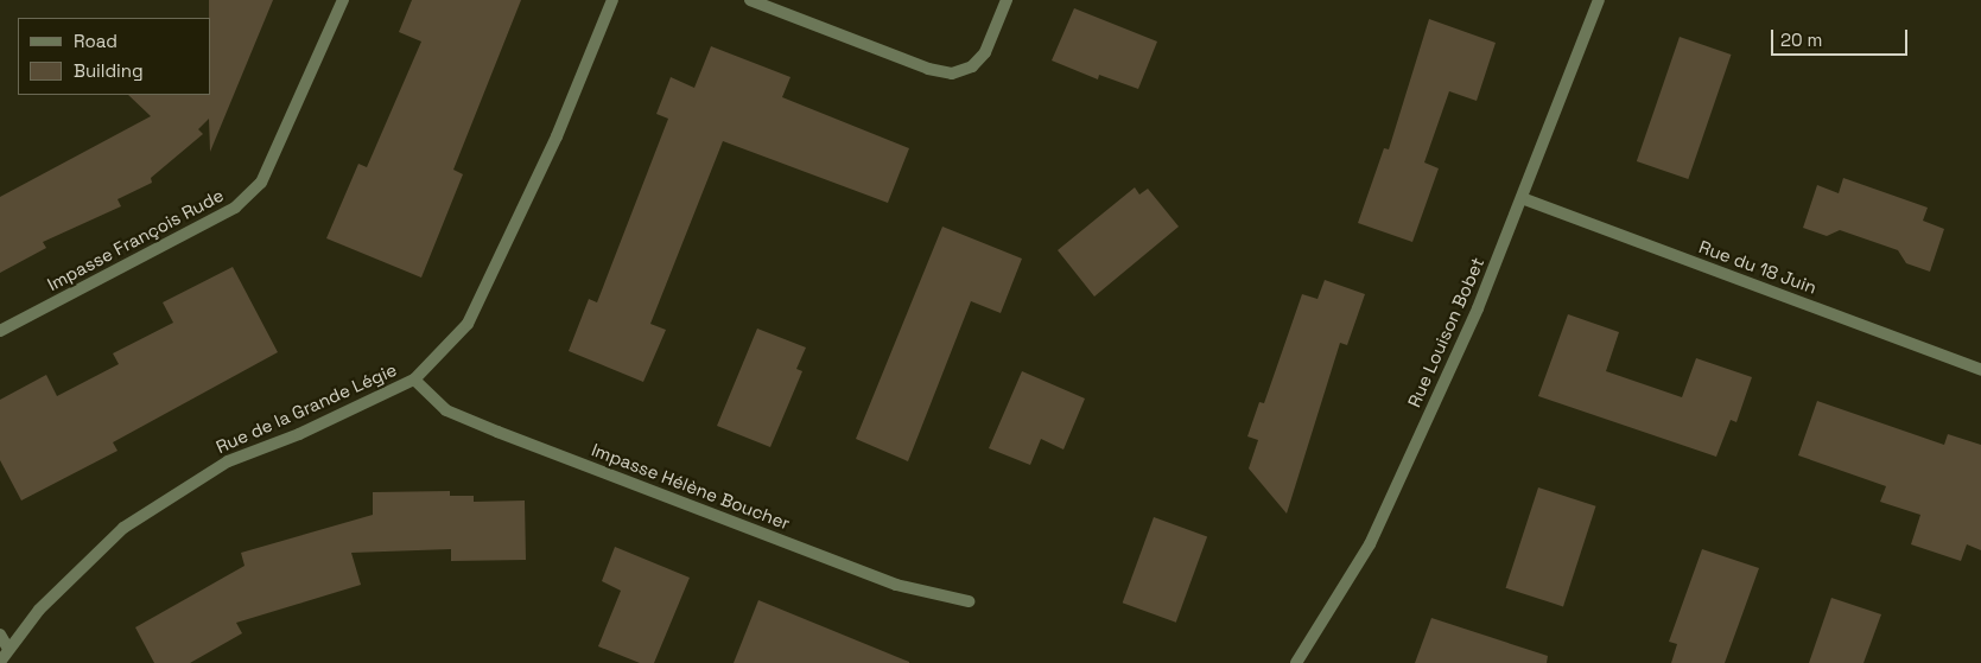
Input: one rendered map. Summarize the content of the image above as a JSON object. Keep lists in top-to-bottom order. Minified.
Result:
{"streets":{"street":["Impasse François Rude","Rue du 18 Juin","Rue Louison Bobet","Rue de la Grande Légie","Impasse Hélène Boucher"]},"crossings":[["Rue du 18 Juin","Rue Louison Bobet"],["Rue de la Grande Légie","Impasse Hélène Boucher"]],"legend":["Road","Building"],"scale_bar":"20 m"}
